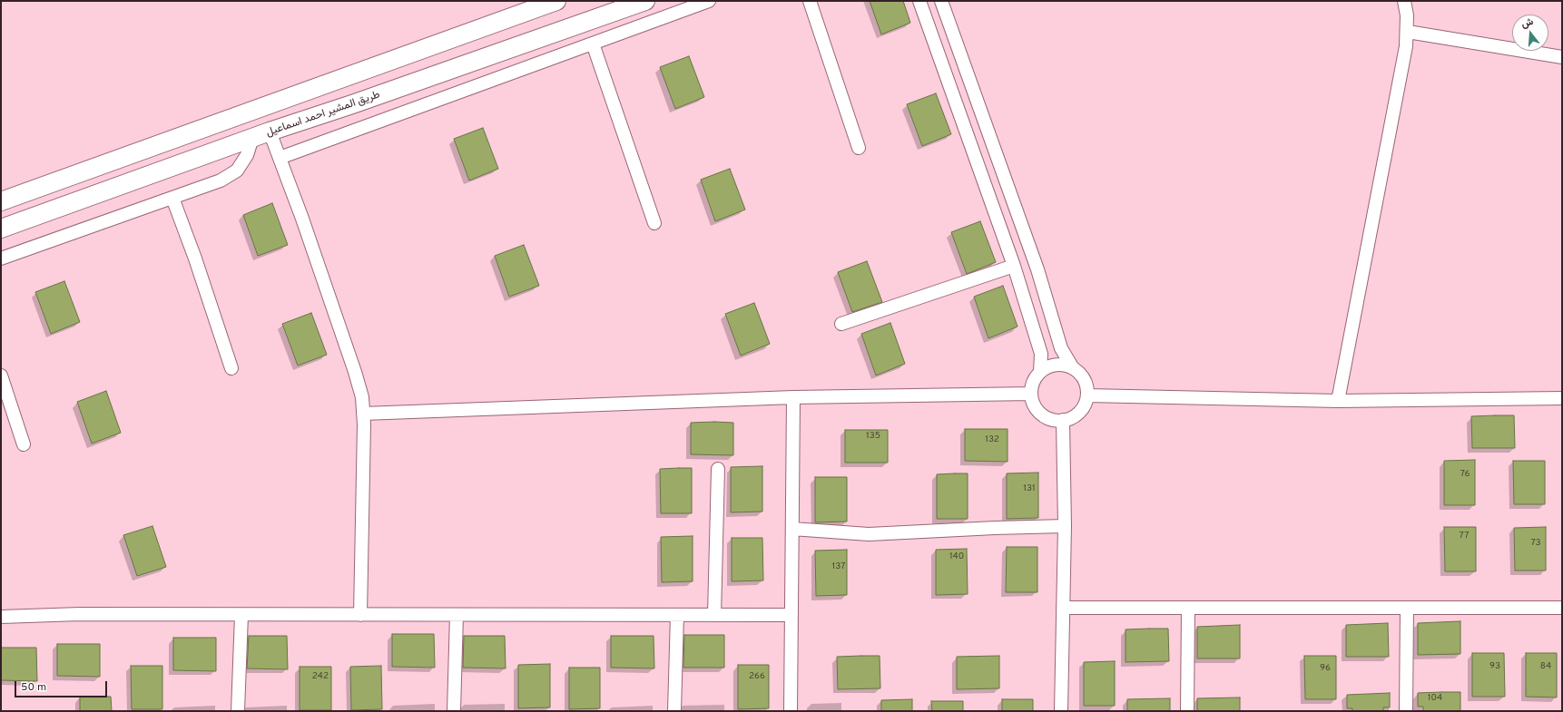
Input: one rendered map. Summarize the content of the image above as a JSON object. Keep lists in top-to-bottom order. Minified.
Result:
{"streets":{"street":["طريق المشير احمد اسماعيل"]},"house_numbers":["135","132","76","131","77","73","140","137","93","84","96","242","266","104"],"scale_bar":"50 m","north":"top"}
